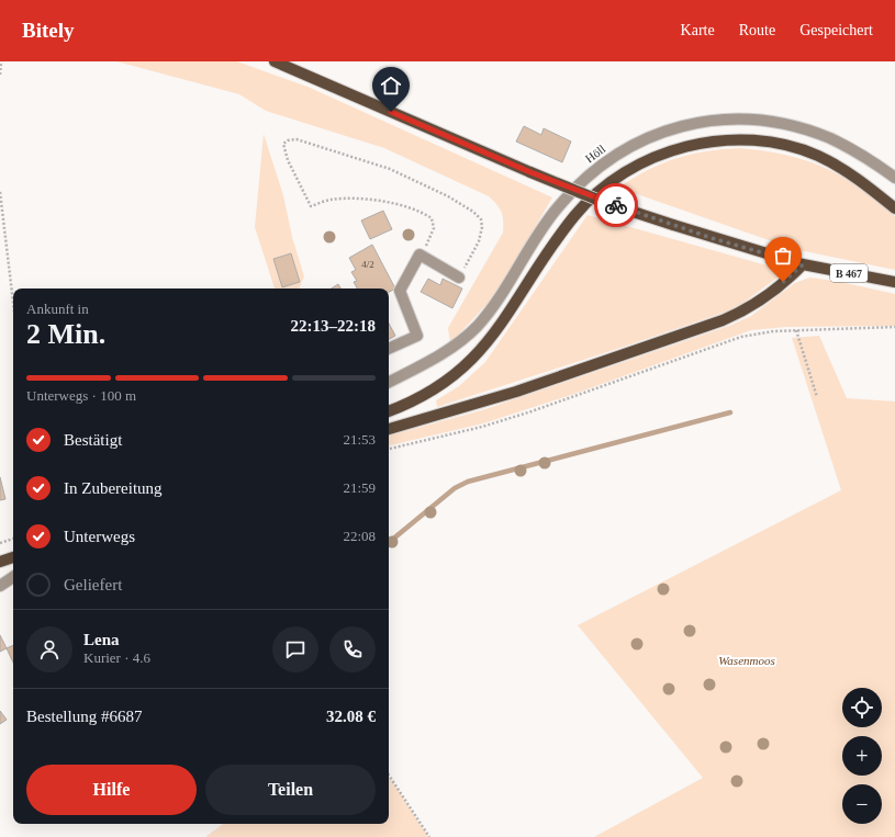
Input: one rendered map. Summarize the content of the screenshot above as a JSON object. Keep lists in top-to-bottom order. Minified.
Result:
{"streets":{"main road":["B 467"],"street":["Höll"]},"parks":["Wasenmoos"],"house_numbers":["4/2"],"page":{"header":"Bitely","nav":["Karte","Route","Gespeichert"],"heading":["2 Min.","Ankunft in","22:13–22:18"],"panel":["Lena","Kurier · 4.6","Bestellung #6687","32.08 €"],"bar":"Unterwegs · 100 m","list":[["Bestätigt","21:53"],["In Zubereitung","21:59"],["Unterwegs","22:08"],"Geliefert"],"map_buttons":["+","−"],"buttons":["Hilfe","Teilen"]}}
